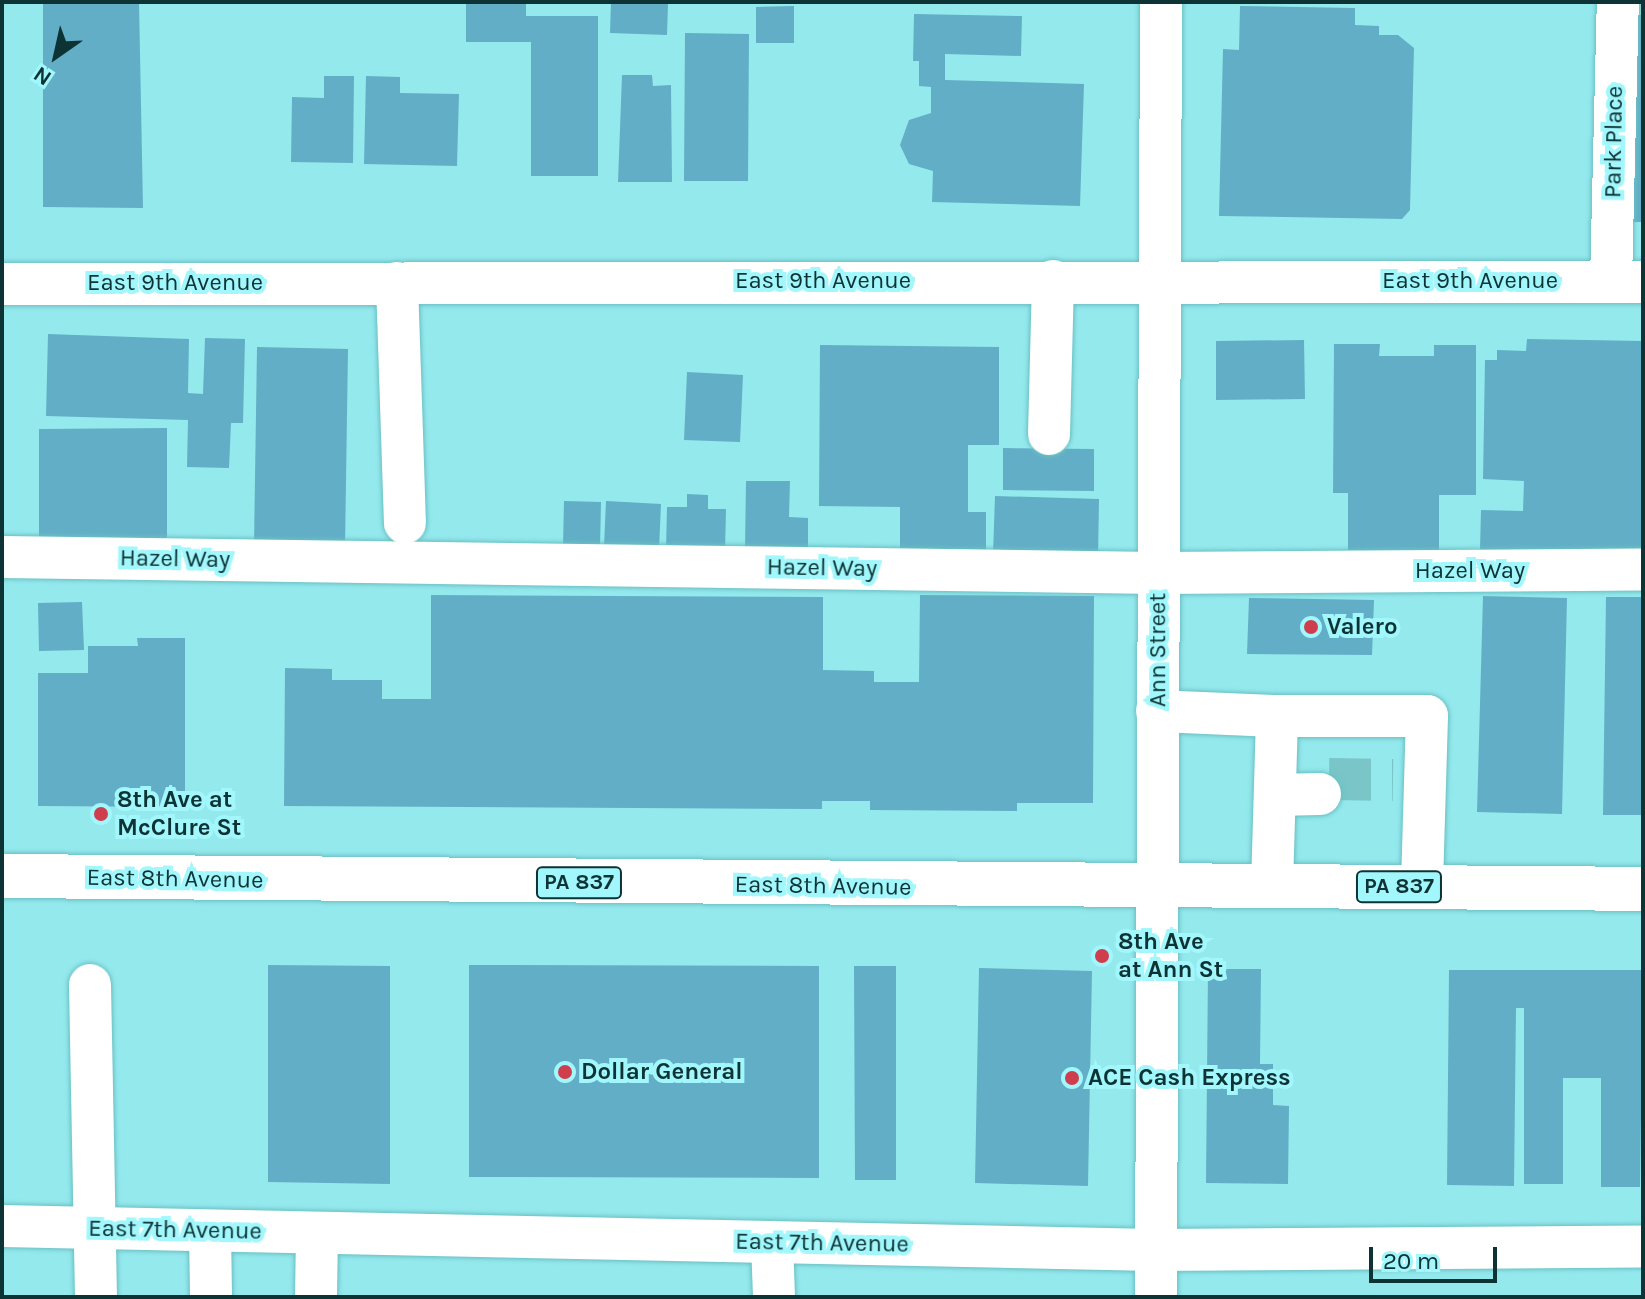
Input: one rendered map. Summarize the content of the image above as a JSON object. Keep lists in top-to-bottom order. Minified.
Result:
{"streets":{"main road":["East 8th Avenue","PA 837"],"street":["Park Place","East 9th Avenue","Hazel Way","Ann Street","East 7th Avenue"]},"crossings":[["Park Place","East 9th Avenue"],["East 9th Avenue","Ann Street"],["Hazel Way","Ann Street"],["Ann Street","East 8th Avenue"],["Ann Street","East 7th Avenue"]],"places":["Valero","8th Ave at McClure St","8th Ave at Ann St","Dollar General","ACE Cash Express"],"scale_bar":"20 m","north":"bottom left"}
